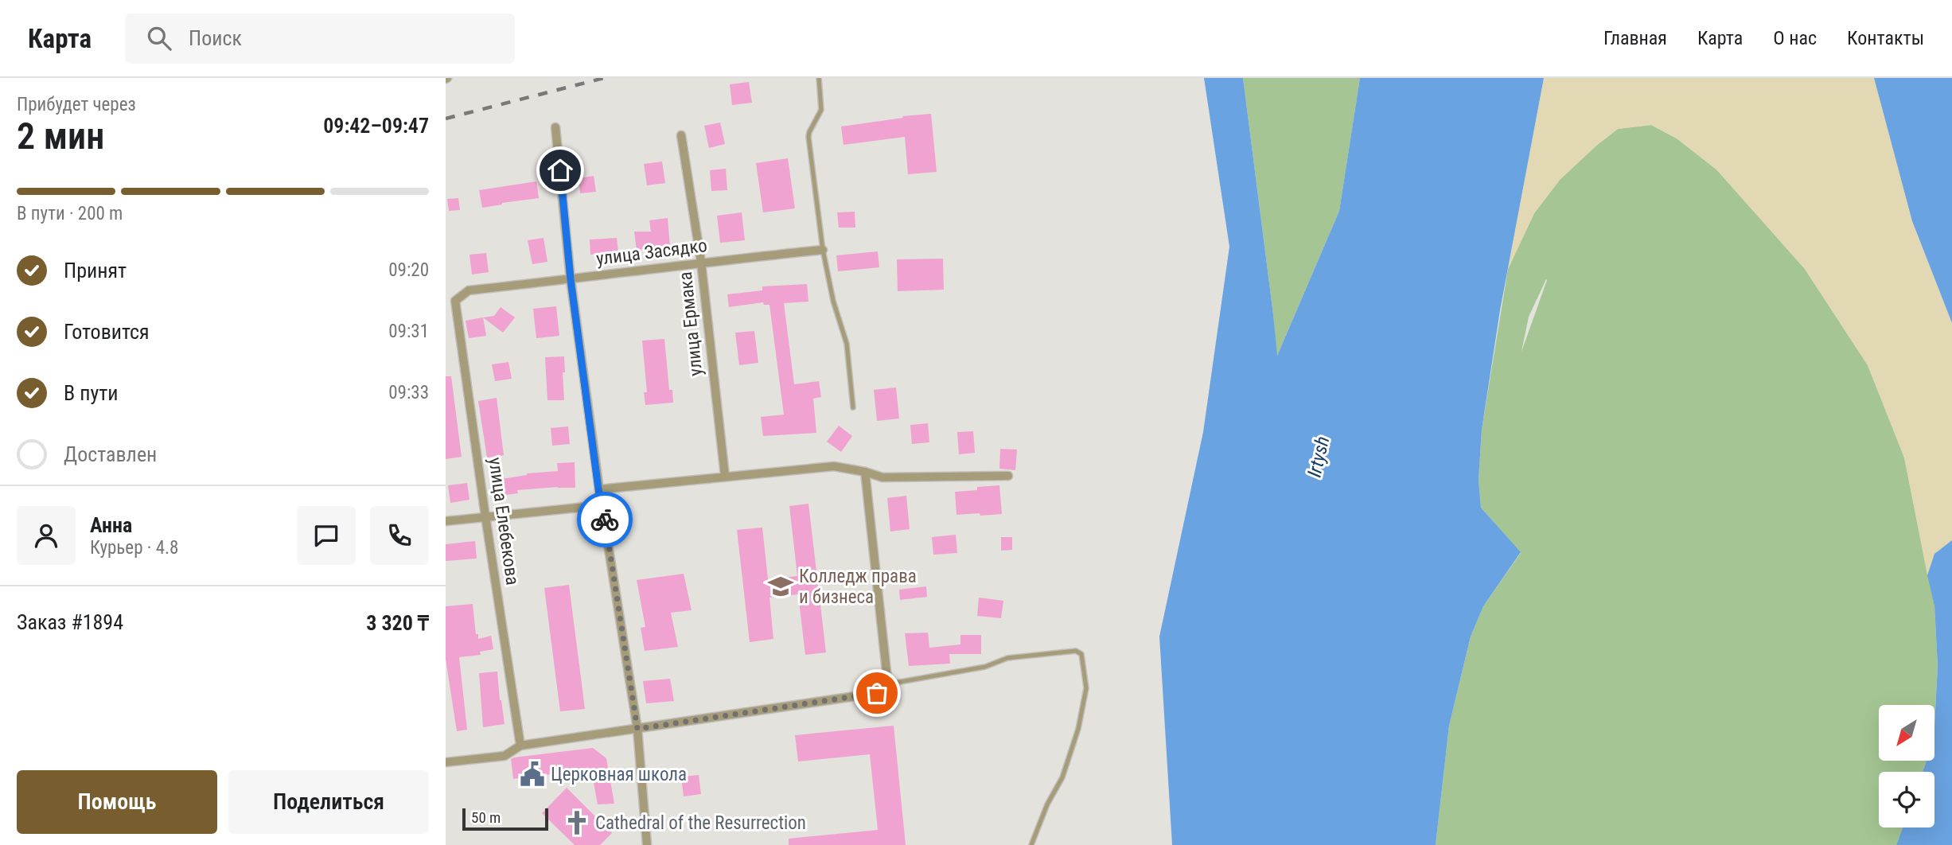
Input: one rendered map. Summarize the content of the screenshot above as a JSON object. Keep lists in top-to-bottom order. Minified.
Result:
{"streets":{"street":["улица Засядко","улица Ермака","улица Елебекова"]},"crossings":[["улица Засядко","улица Ермака"],["улица Засядко","улица Елебекова"]],"water":["Irtysh"],"places":{"school or university":["Колледж права и бизнеса"],"public building":["Церковная школа"],"church":["Cathedral of the Resurrection"]},"scale_bar":"50 m","north":"bottom left","page":{"header":"Карта","search":"Поиск","nav":["Главная","Карта","О нас","Контакты"],"heading":["2 мин","Прибудет через","09:42–09:47"],"panel":["Анна","Курьер · 4.8","Заказ #1894","3 320 ₸"],"bar":"В пути · 200 m","list":[["Принят","09:20"],["Готовится","09:31"],["В пути","09:33"],"Доставлен"],"buttons":["Помощь","Поделиться"],"scale":"50 m"}}
